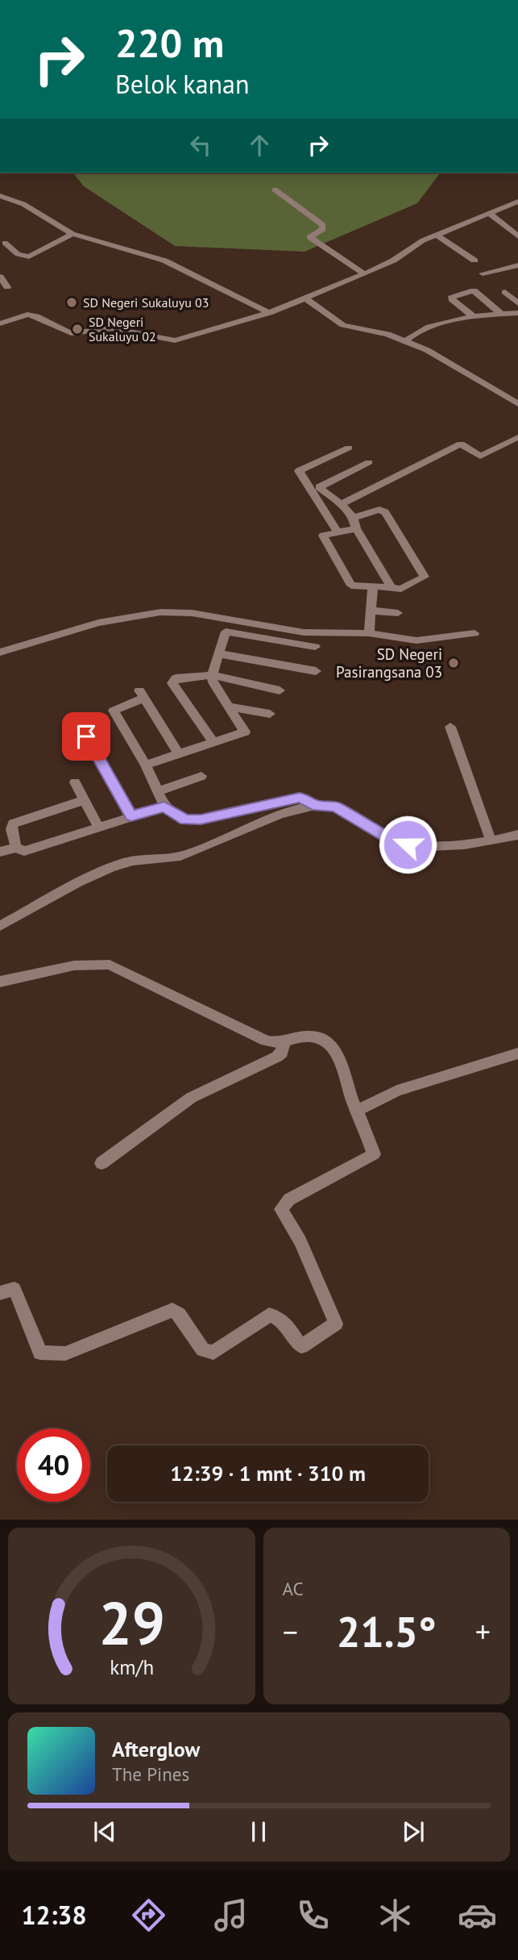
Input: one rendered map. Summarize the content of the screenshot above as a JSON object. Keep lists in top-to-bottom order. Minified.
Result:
{"places":["SD Negeri Sukaluyu 03","SD Negeri Sukaluyu 02","SD Negeri Pasirangsana 03"],"page":{"turn":["220 m","Belok kanan"],"limit":"40","trip":"12:39 · 1 mnt · 310 m","tile":"AC","heat":["−","21.5°","+"],"song":["Afterglow","The Pines"],"tabs":"12:38","gauge":["29","km/h"]}}
